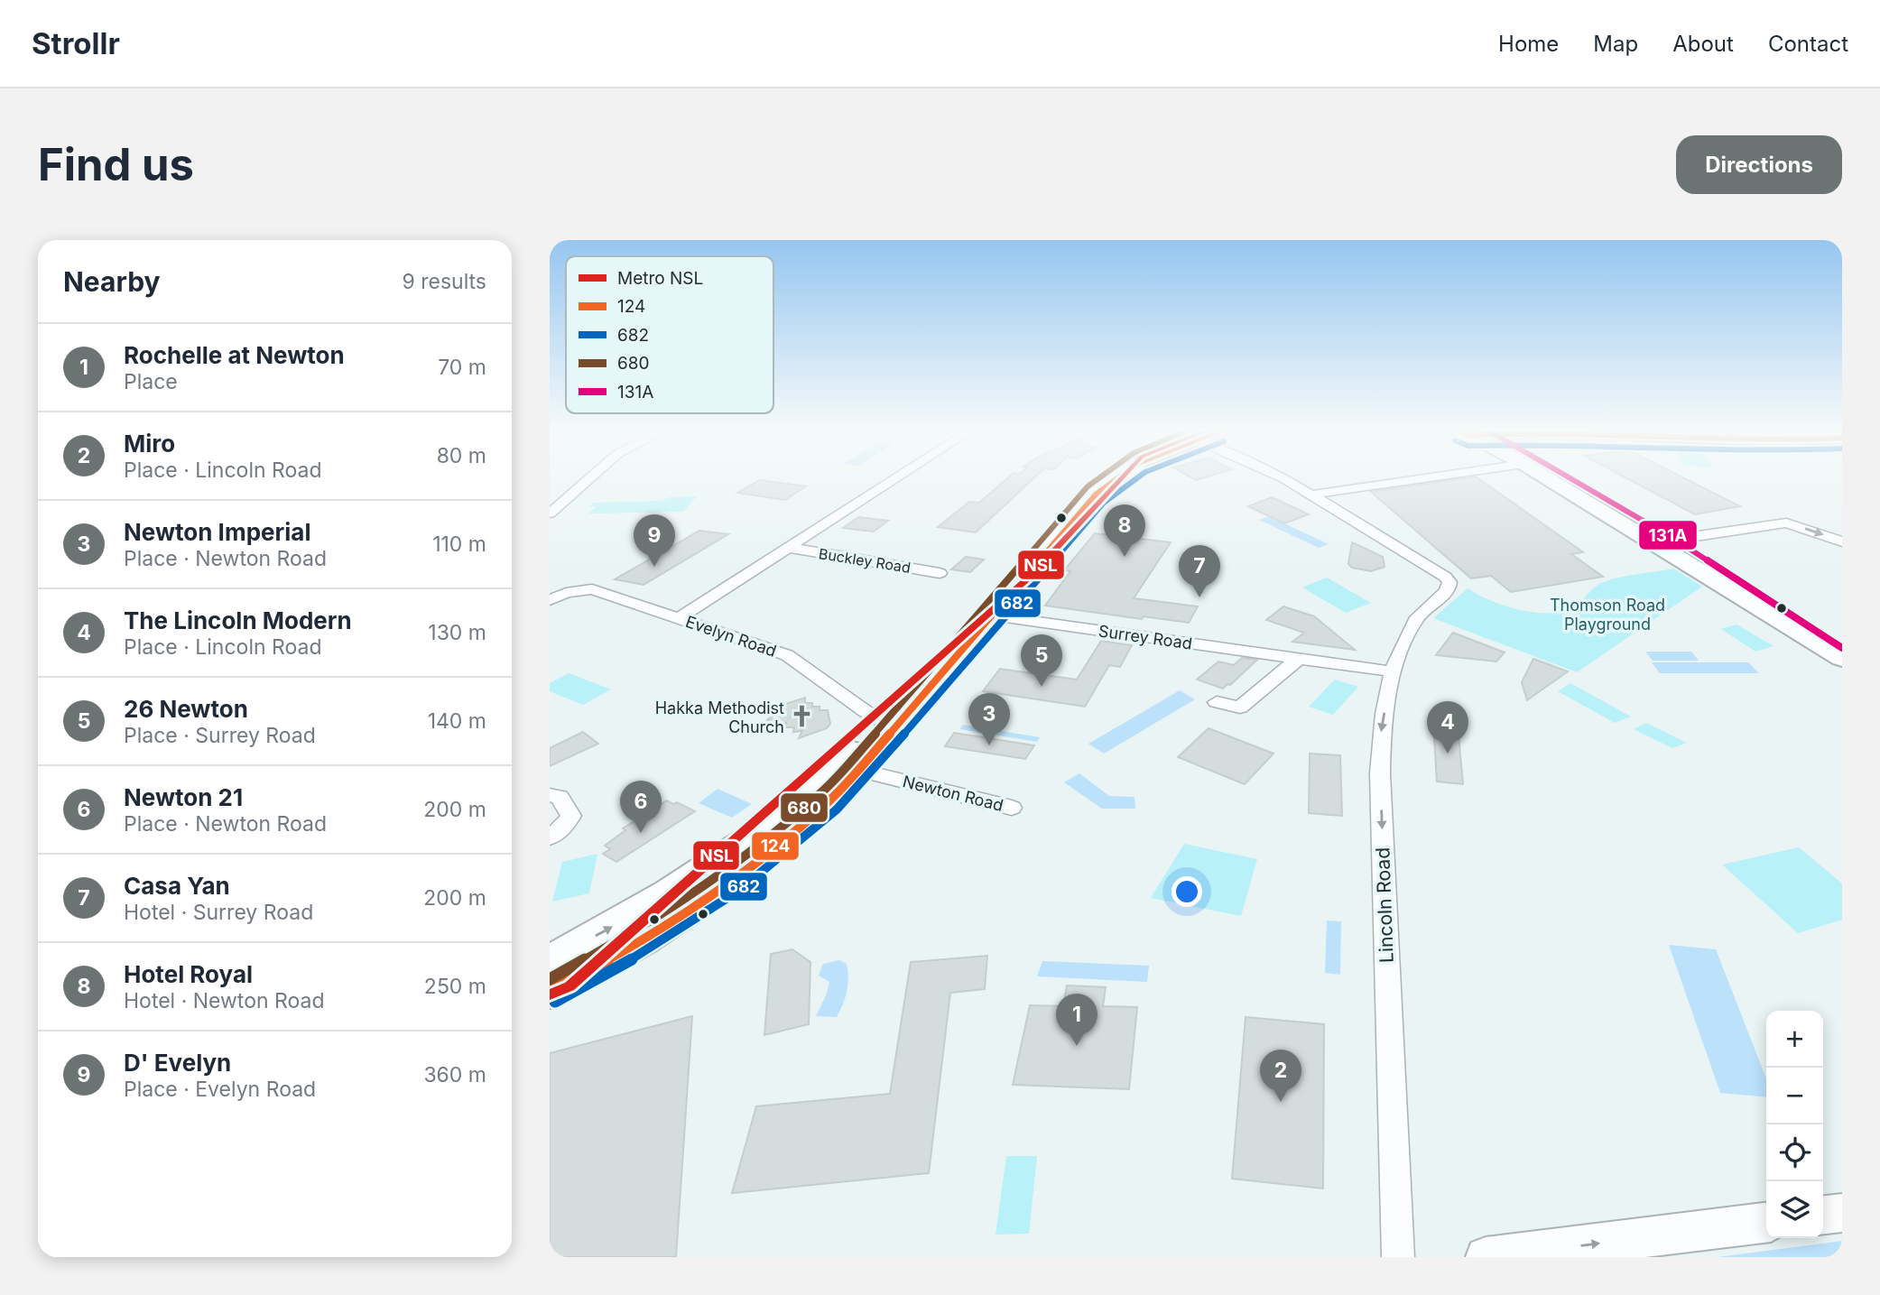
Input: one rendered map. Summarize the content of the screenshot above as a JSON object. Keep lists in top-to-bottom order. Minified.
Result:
{"streets":{"street":["Buckley Road","Evelyn Road","Surrey Road","Newton Road","Lincoln Road"]},"crossings":[["Buckley Road","Evelyn Road"],["Surrey Road","Lincoln Road"]],"one_way":["Lincoln Road"],"parks":["Thomson Road Playground"],"places":{"church":["Hakka Methodist Church"]},"lines":["metro line NSL","transit line 124","transit line 682","transit line 680","transit line 131A"],"legend":["Metro NSL","124","682","680","131A"],"page":{"header":"Strollr","nav":["Home","Map","About","Contact"],"buttons":"Directions","title":"Find us","heading":["Nearby","9 results"],"list":[{"mark":"1","name":"Rochelle at Newton","note":"Place","value":"70 m"},{"mark":"2","name":"Miro","note":"Place · Lincoln Road","value":"80 m"},{"mark":"3","name":"Newton Imperial","note":"Place · Newton Road","value":"110 m"},{"mark":"4","name":"The Lincoln Modern","note":"Place · Lincoln Road","value":"130 m"},{"mark":"5","name":"26 Newton","note":"Place · Surrey Road","value":"140 m"},{"mark":"6","name":"Newton 21","note":"Place · Newton Road","value":"200 m"},{"mark":"7","name":"Casa Yan","note":"Hotel · Surrey Road","value":"200 m"},{"mark":"8","name":"Hotel Royal","note":"Hotel · Newton Road","value":"250 m"},{"mark":"9","name":"D' Evelyn","note":"Place · Evelyn Road","value":"360 m"}],"pins":["8","9","7","5","3","4","6","1","2"],"map_buttons":["+","−"]}}
